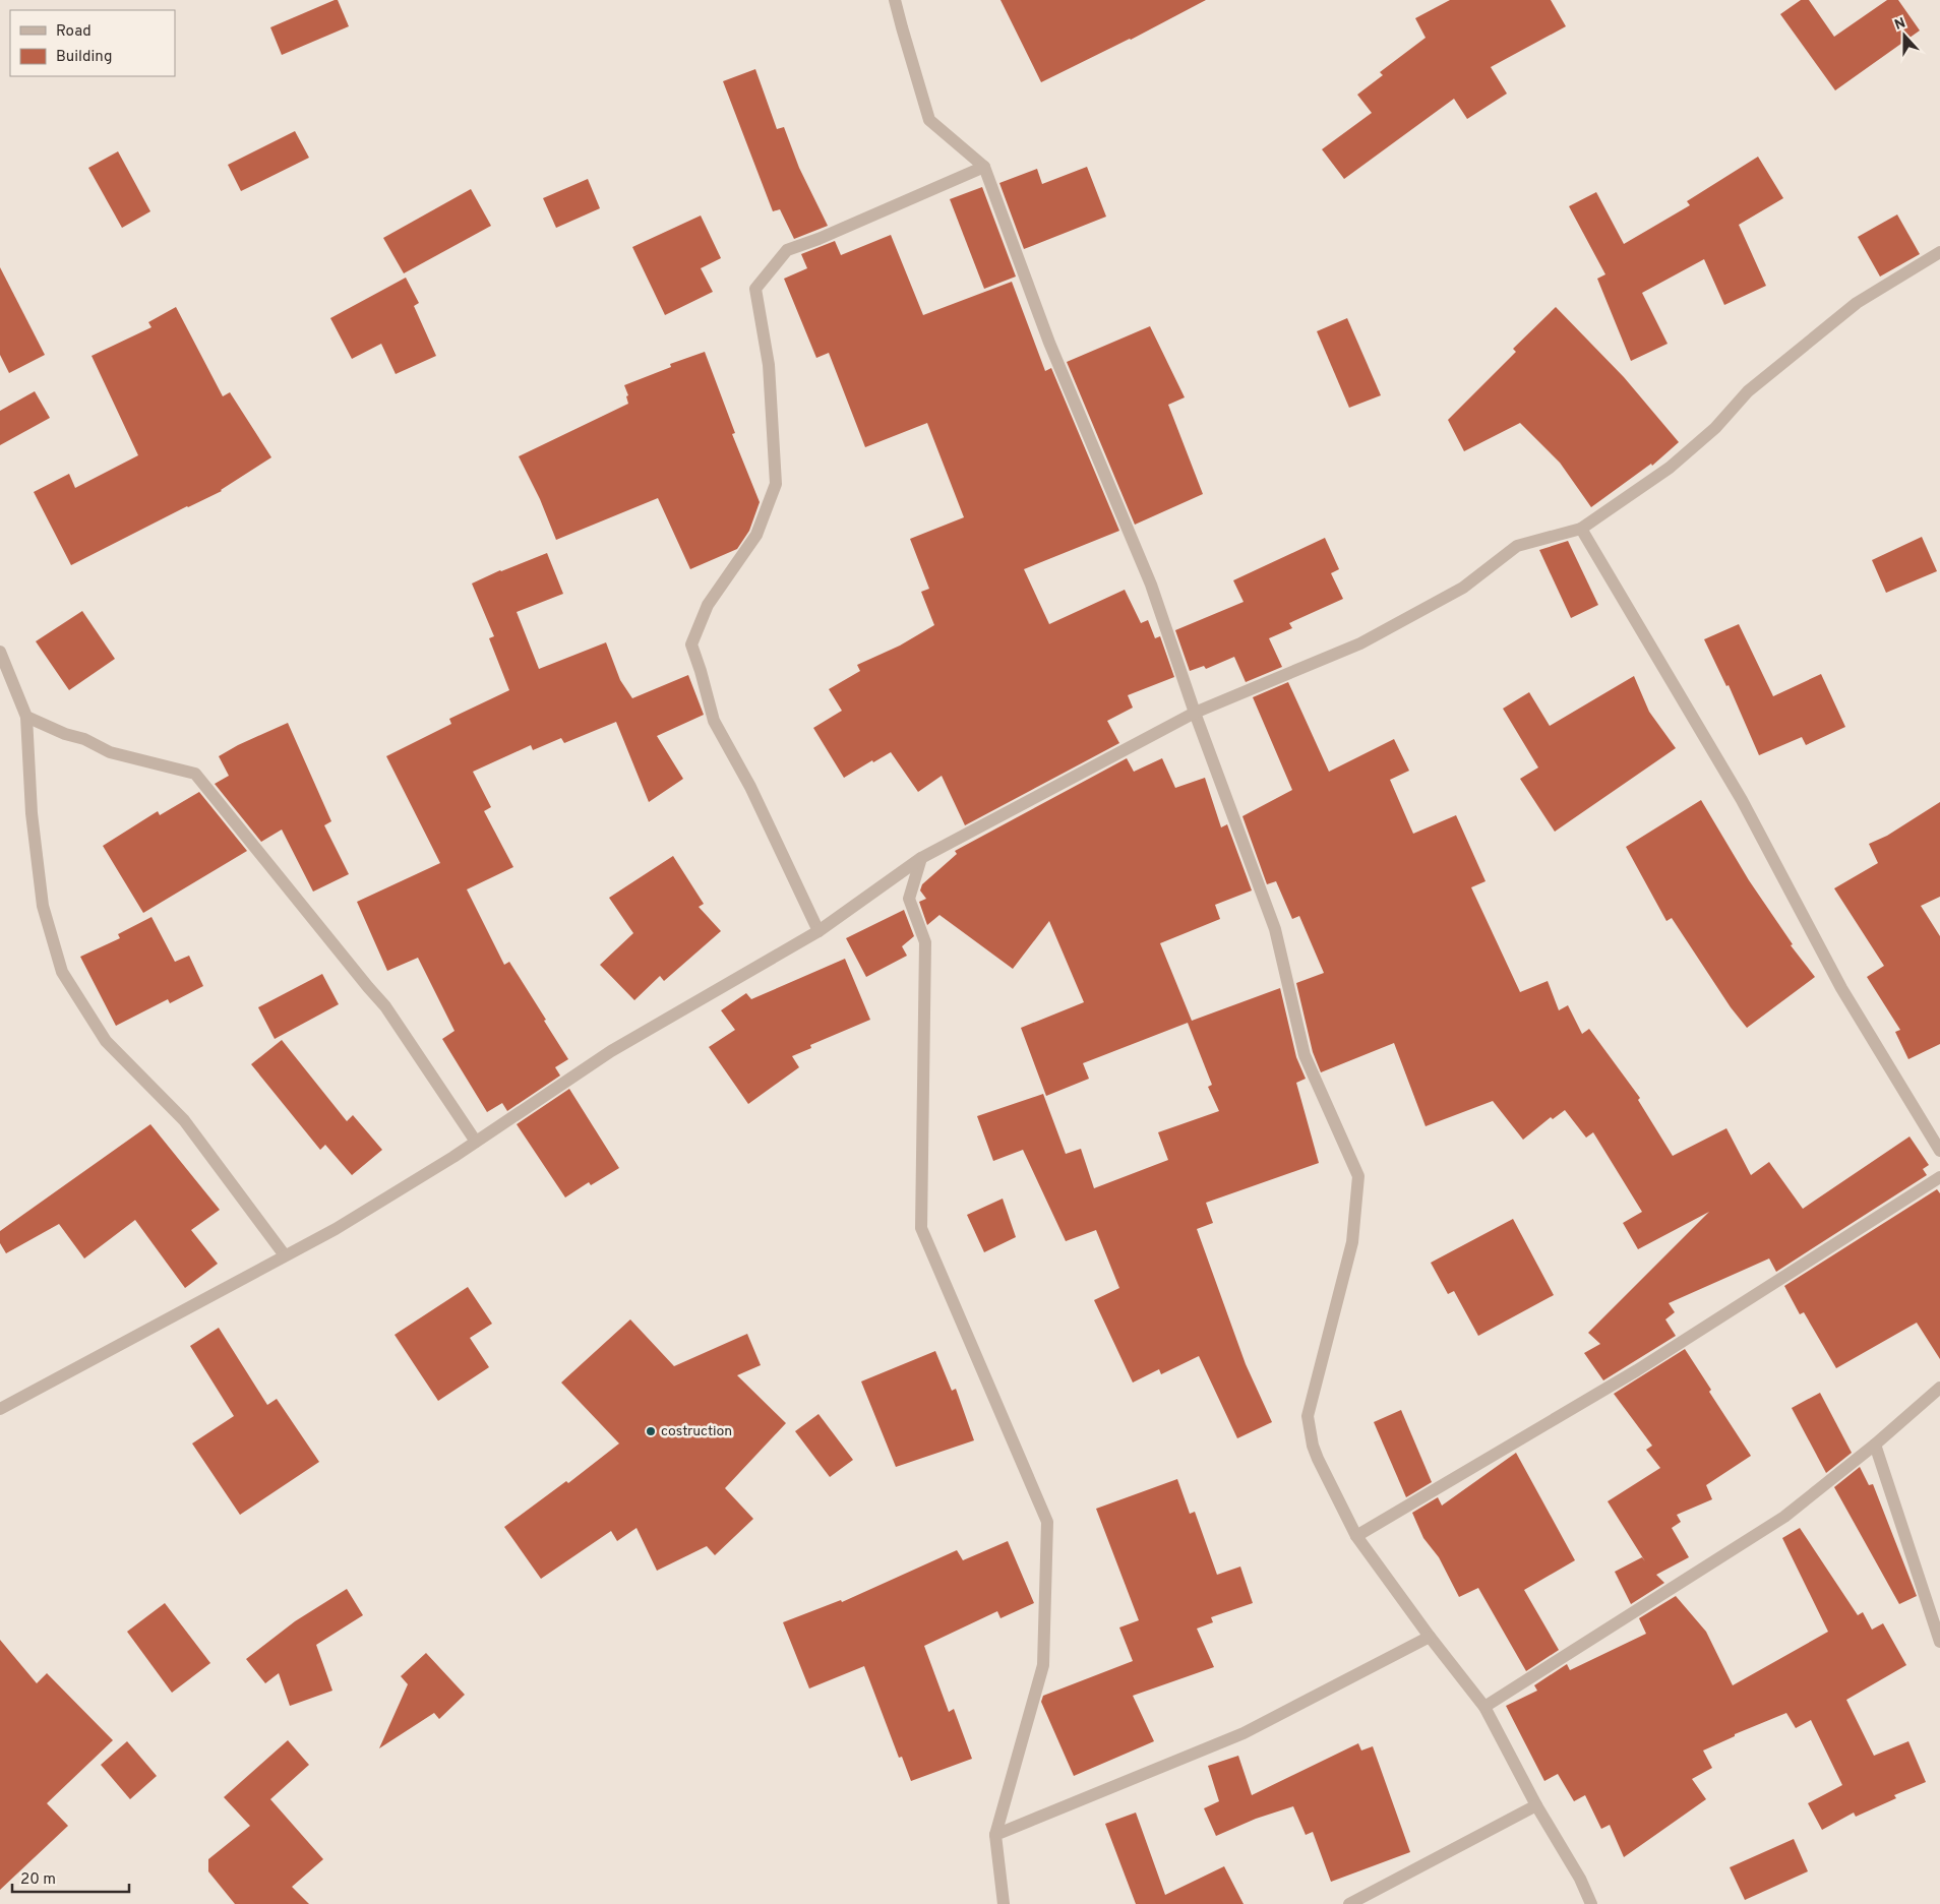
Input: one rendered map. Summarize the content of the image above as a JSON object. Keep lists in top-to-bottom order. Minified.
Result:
{"places":["costruction"],"legend":["Road","Building"],"scale_bar":"20 m","north":"top"}
